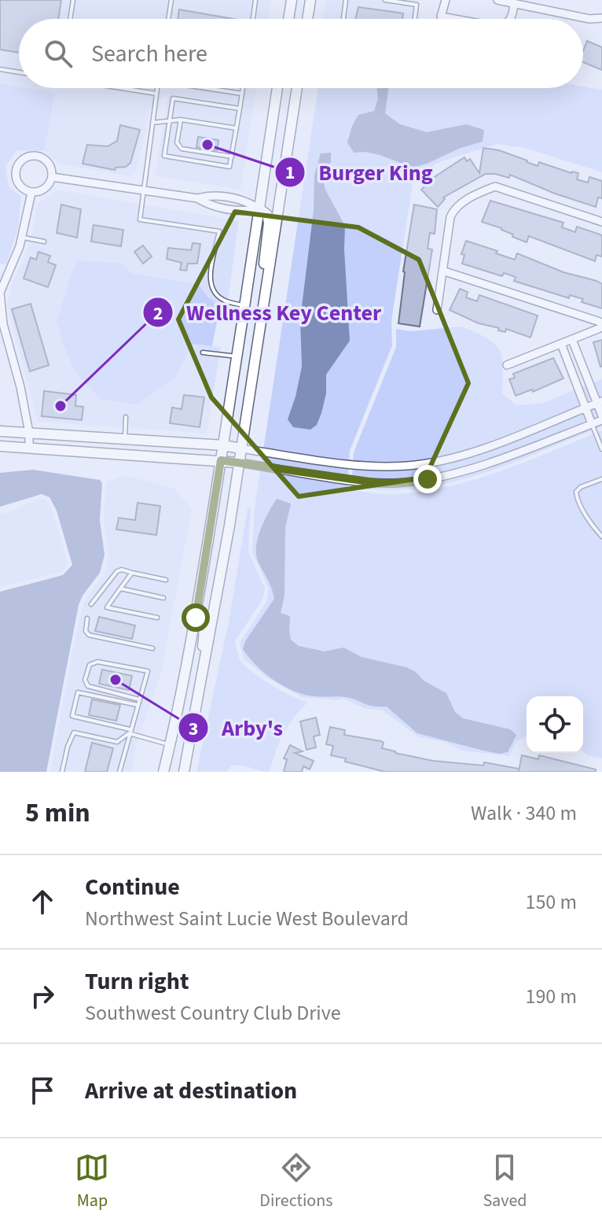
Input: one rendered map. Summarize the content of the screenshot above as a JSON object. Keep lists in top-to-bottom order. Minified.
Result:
{"places":["Burger King","Wellness Key Center","Arby's"],"page":{"search":"Search here","heading":["5 min","Walk · 340 m"],"list":[["Continue","Northwest Saint Lucie West Boulevard","150 m"],["Turn right","Southwest Country Club Drive","190 m"],"Arrive at destination"],"nav":["Map","Directions","Saved"]}}
